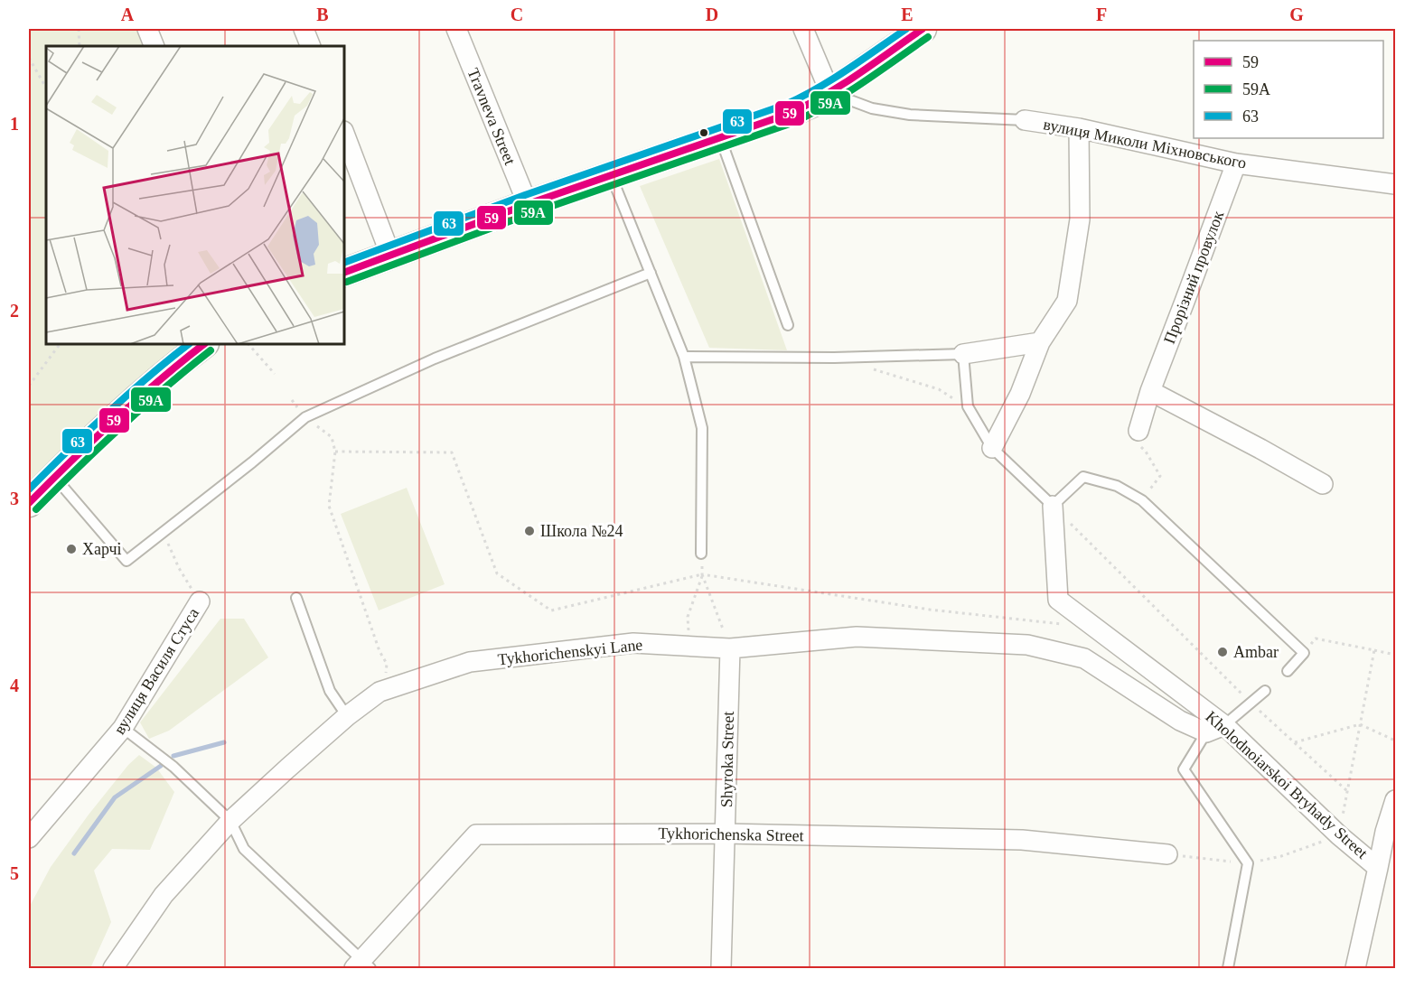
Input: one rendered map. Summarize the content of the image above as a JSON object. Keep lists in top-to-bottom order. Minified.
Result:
{"streets":{"street":["Travneva Street","вулиця Миколи Міхновського","Прорізний провулок","Tykhorichenskyi Lane","вулиця Василя Стуса","Shyroka Street","Kholodnoiarskoi Bryhady Street","Tykhorichenska Street"]},"crossings":[["вулиця Миколи Міхновського","Прорізний провулок"],["Tykhorichenskyi Lane","Shyroka Street"],["Shyroka Street","Tykhorichenska Street"]],"places":["Школа №24","Харчі","Ambar"],"lines":["transit line 59","transit line 63","transit line 59А"],"legend":["59","59А","63"],"grid":{"columns":["A","B","C","D","E","F","G"],"rows":["1","2","3","4","5"]}}
